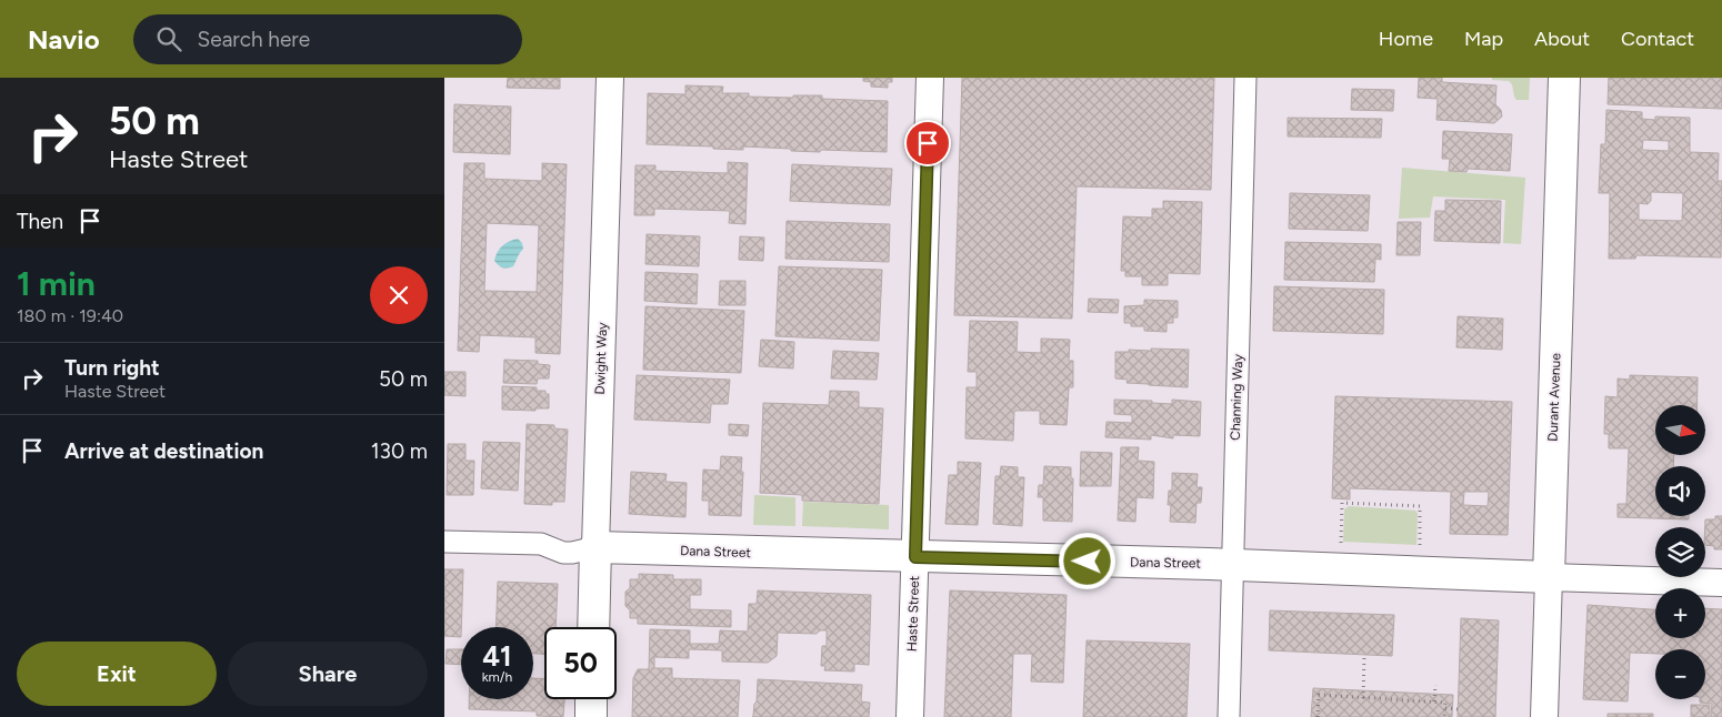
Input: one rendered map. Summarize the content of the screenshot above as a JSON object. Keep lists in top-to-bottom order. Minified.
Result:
{"streets":{"main road":["Dwight Way","Durant Avenue","Dana Street"],"street":["Channing Way","Haste Street"]},"crossings":[["Dwight Way","Dana Street"],["Channing Way","Dana Street"],["Durant Avenue","Dana Street"],["Dana Street","Haste Street"]],"north":"right","page":{"header":"Navio","search":"Search here","nav":["Home","Map","About","Contact"],"turn":["50 m","Haste Street"],"then":"Then","heading":["1 min","180 m · 19:40"],"list":[{"name":"Turn right","note":"Haste Street","value":"50 m"},{"name":"Arrive at destination","value":"130 m"}],"map_buttons":["+","−"],"speed":"41 km/h","limit":"50","buttons":["Exit","Share"]}}
